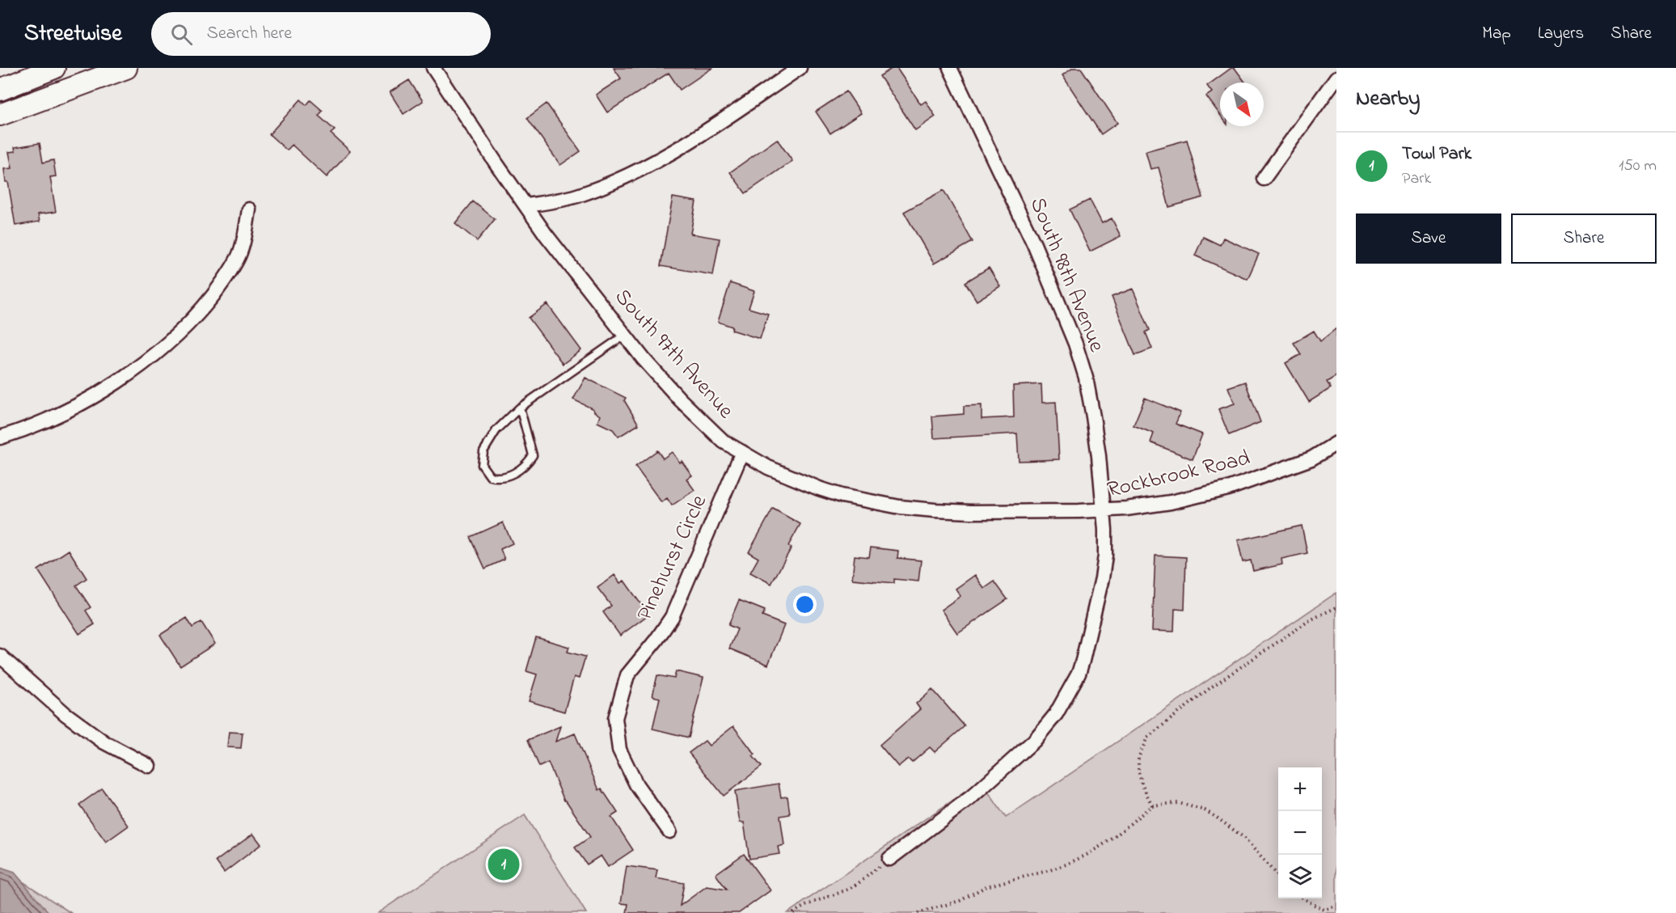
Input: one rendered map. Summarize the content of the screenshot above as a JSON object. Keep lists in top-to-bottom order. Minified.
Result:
{"streets":{"street":["South 98th Avenue","South 97th Avenue","Rockbrook Road","Pinehurst Circle"]},"crossings":[["South 98th Avenue","South 97th Avenue"],["South 98th Avenue","Rockbrook Road"],["South 97th Avenue","Rockbrook Road"],["South 97th Avenue","Pinehurst Circle"]],"north":"bottom right","page":{"header":"Streetwise","search":"Search here","nav":["Map","Layers","Share"],"heading":"Nearby","list":[{"mark":"1","name":"Towl Park","note":"Park","value":"150 m"}],"buttons":["Save","Share"],"map_buttons":["+","−"],"pins":"1"}}
